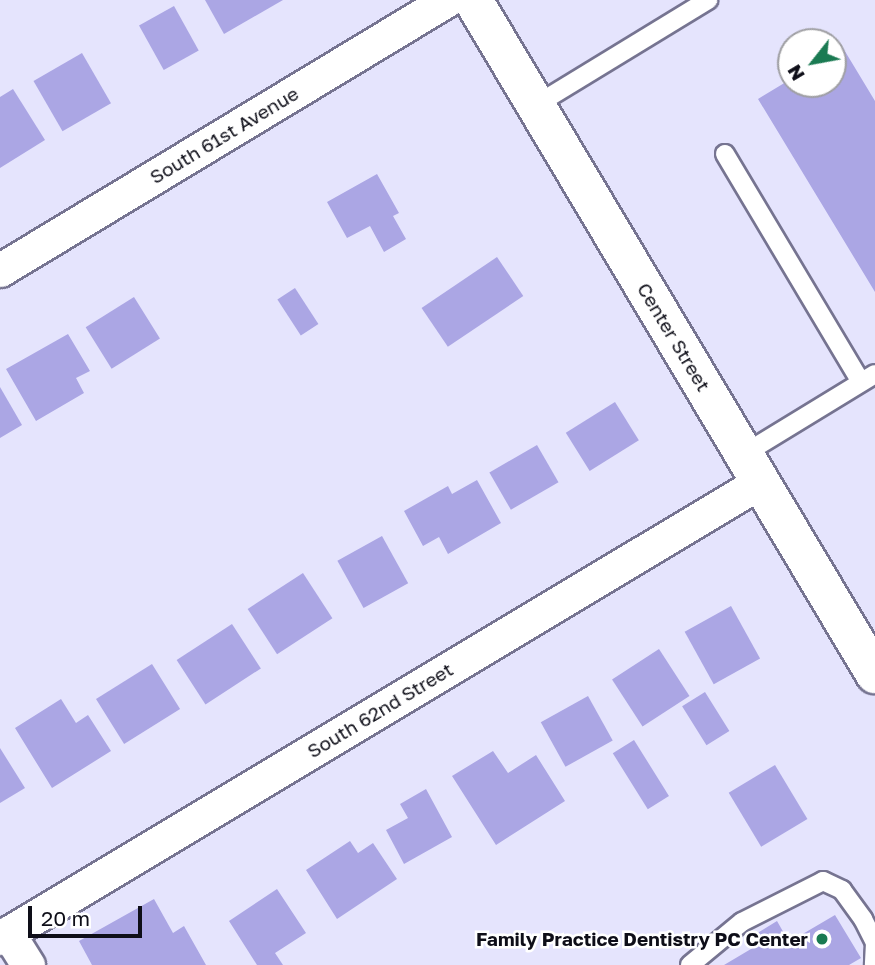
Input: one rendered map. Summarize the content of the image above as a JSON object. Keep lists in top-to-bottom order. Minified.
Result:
{"streets":{"main road":["Center Street"],"street":["South 61st Avenue","South 62nd Street"]},"crossings":[["Center Street","South 62nd Street"]],"places":["Family Practice Dentistry PC Center"],"scale_bar":"20 m","north":"bottom left"}
